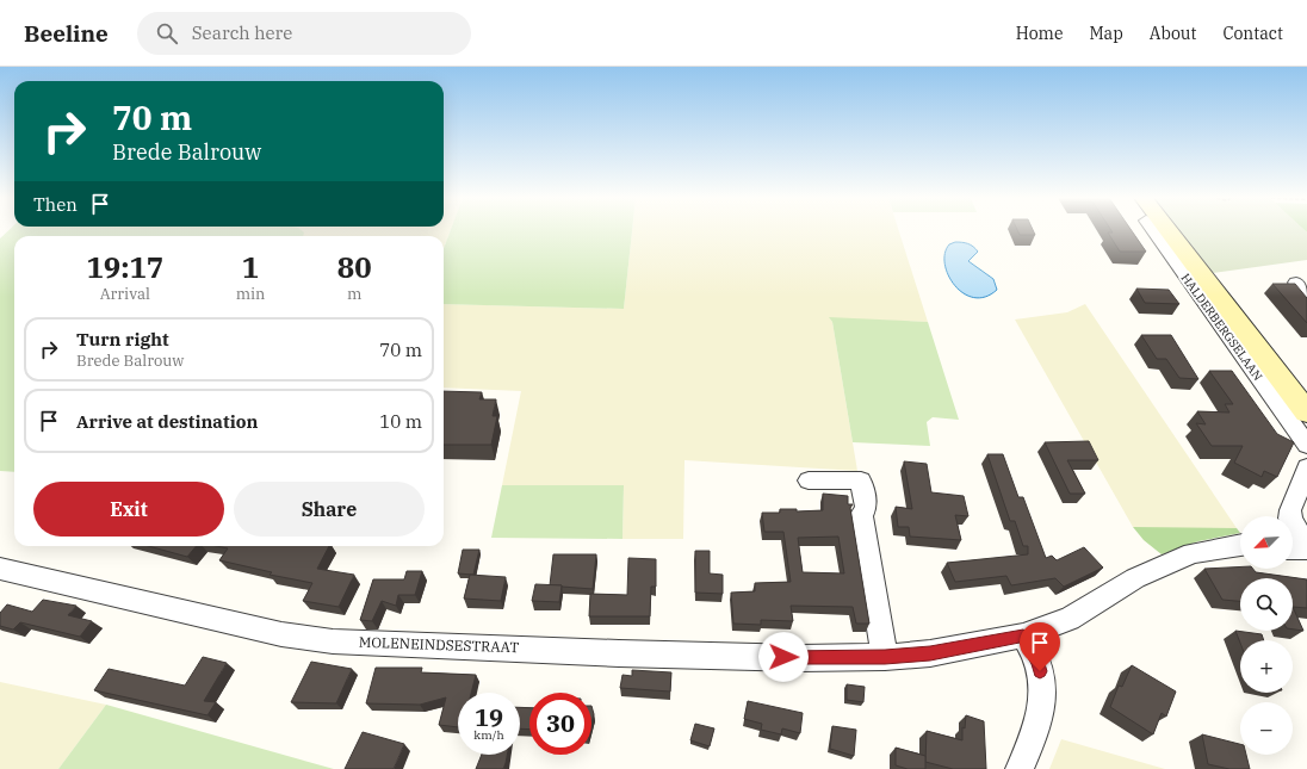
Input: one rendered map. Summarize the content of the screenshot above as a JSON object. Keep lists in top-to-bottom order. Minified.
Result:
{"streets":{"main road":["HALDERBERGSELAAN"],"street":["MOLENEINDSESTRAAT"]},"north":"bottom left","page":{"header":"Beeline","search":"Search here","nav":["Home","Map","About","Contact"],"turn":["70 m","Brede Balrouw"],"then":"Then","eta":["19:17","Arrival","1","min","80","m"],"list":[{"name":"Turn right","note":"Brede Balrouw","value":"70 m"},{"name":"Arrive at destination","value":"10 m"}],"buttons":["Exit","Share"],"map_buttons":["+","−"],"speed":"19 km/h","limit":"30"}}
